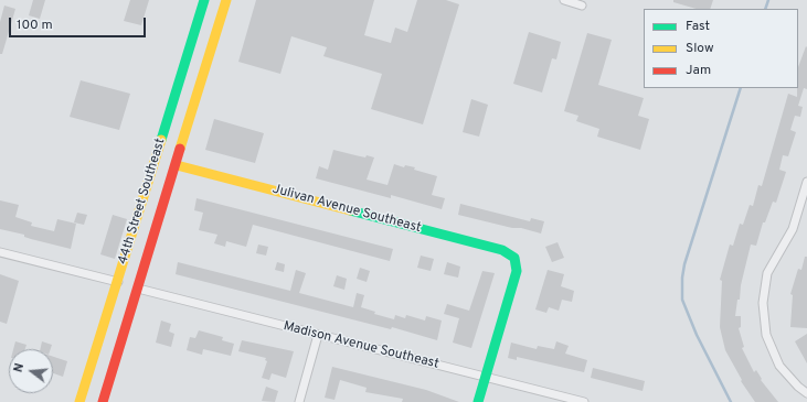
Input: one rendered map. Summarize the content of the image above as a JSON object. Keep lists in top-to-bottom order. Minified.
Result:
{"streets":{"main road":["44th Street Southeast","Julivan Avenue Southeast"],"street":["Madison Avenue Southeast"]},"crossings":[["44th Street Southeast","Julivan Avenue Southeast"],["44th Street Southeast","Madison Avenue Southeast"],["Julivan Avenue Southeast","Madison Avenue Southeast"]],"legend":["Fast","Slow","Jam"],"scale_bar":"100 m","north":"left"}
